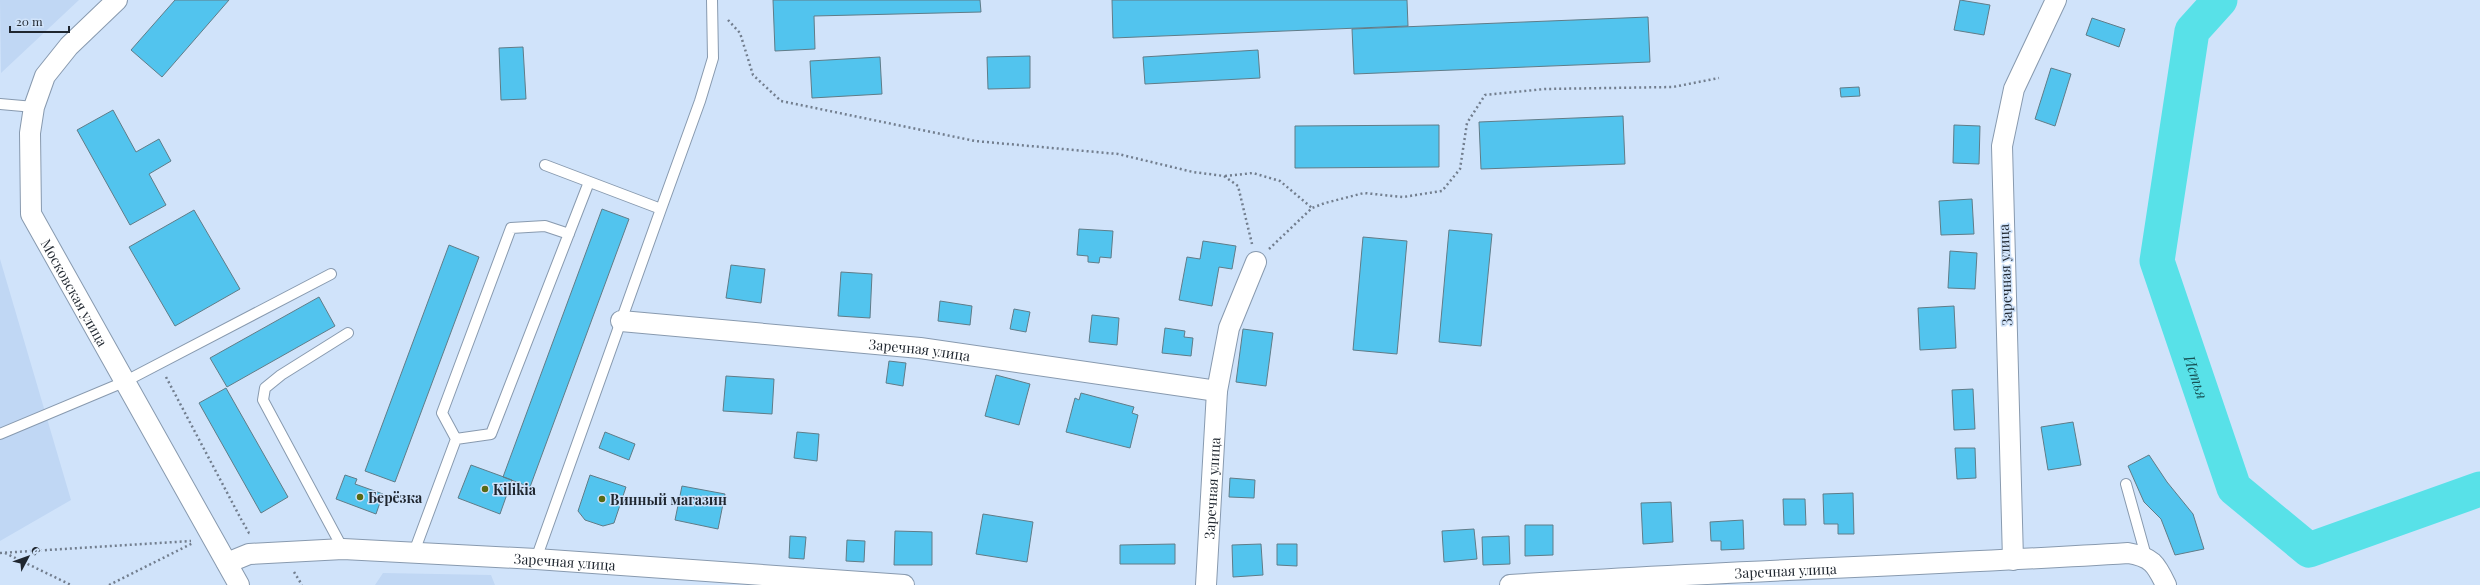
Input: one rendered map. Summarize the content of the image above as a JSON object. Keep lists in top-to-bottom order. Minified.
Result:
{"streets":{"street":["Заречная улица","Московская улица"]},"crossings":[["Заречная улица","Московская улица"]],"water":["Истья"],"places":["Kilikia","Берёзка","Винный магазин"],"scale_bar":"20 m","north":"top right"}
